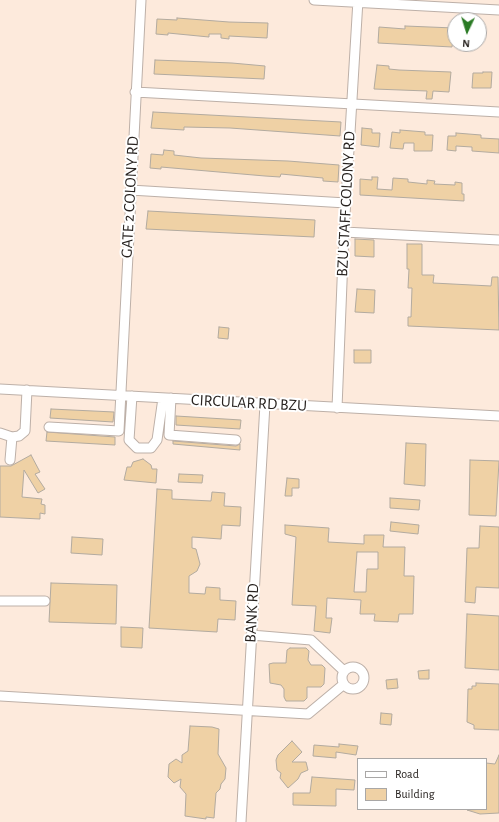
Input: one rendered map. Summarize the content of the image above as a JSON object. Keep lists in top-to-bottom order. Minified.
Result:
{"streets":{"street":["GATE 2 COLONY RD","BZU STAFF COLONY RD","CIRCULAR RD BZU","BANK RD"]},"crossings":[["GATE 2 COLONY RD","CIRCULAR RD BZU"],["BZU STAFF COLONY RD","CIRCULAR RD BZU"],["CIRCULAR RD BZU","BANK RD"]],"legend":["Road","Building"],"north":"bottom"}
